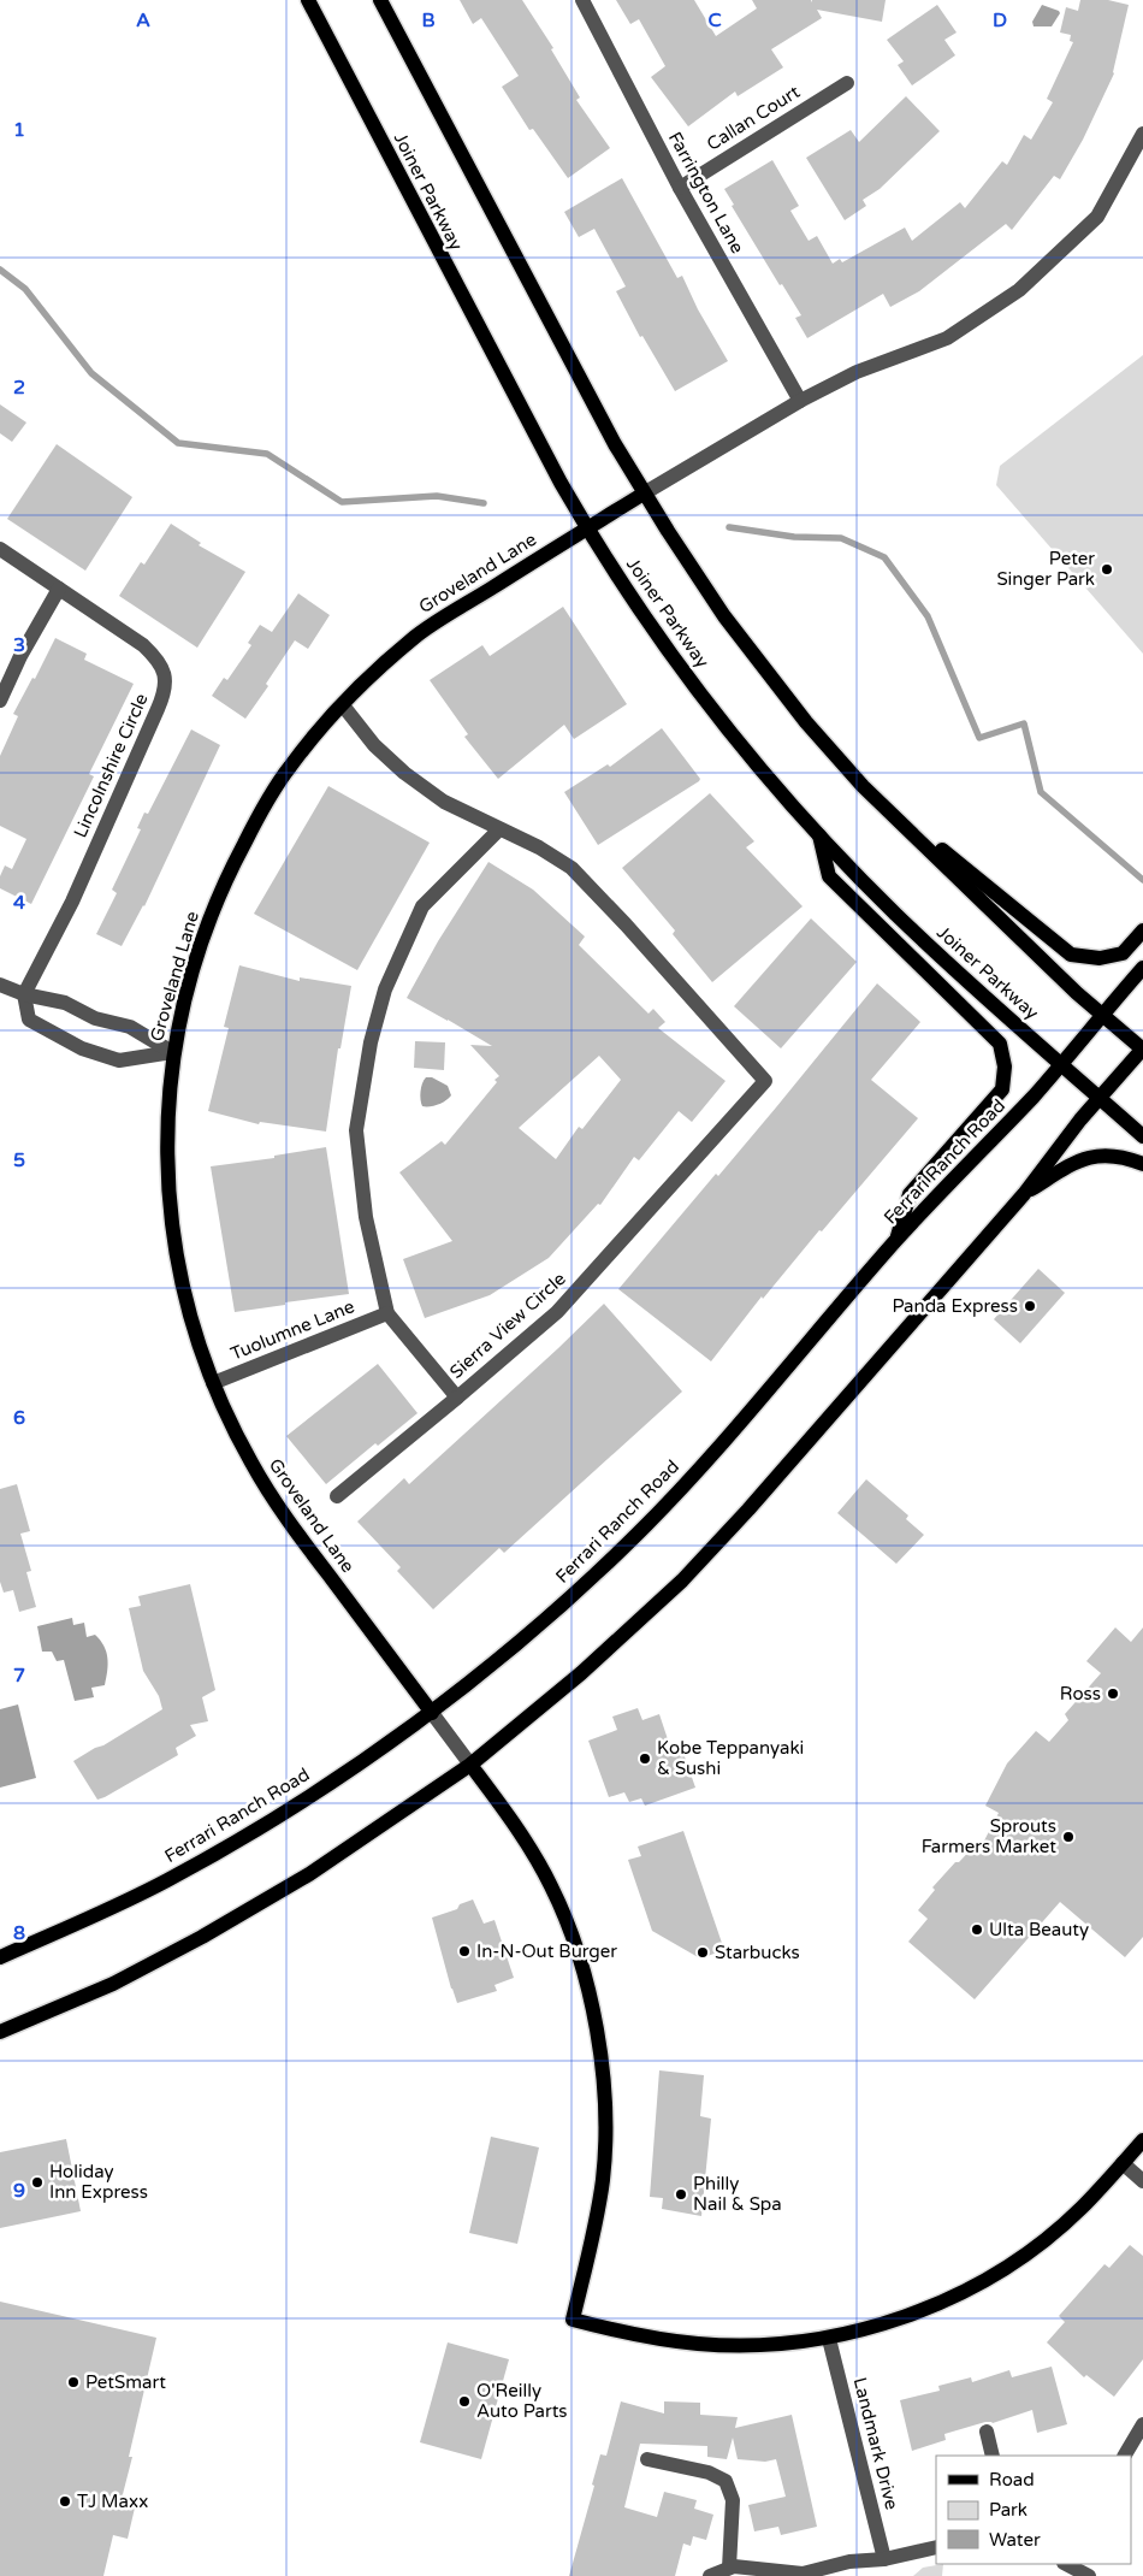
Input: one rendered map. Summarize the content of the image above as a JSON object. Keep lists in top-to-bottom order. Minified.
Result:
{"streets":{"main road":["Joiner Parkway","Groveland Lane","Ferrari Ranch Road"],"street":["Callan Court","Farrington Lane","Lincolnshire Circle","Sierra View Circle","Tuolumne Lane","Landmark Drive"]},"crossings":[["Callan Court","Farrington Lane"],["Joiner Parkway","Groveland Lane"],["Joiner Parkway","Ferrari Ranch Road"],["Farrington Lane","Groveland Lane"],["Groveland Lane","Ferrari Ranch Road"],["Groveland Lane","Tuolumne Lane"],["Groveland Lane","Landmark Drive"],["Sierra View Circle","Tuolumne Lane"]],"places":["Peter Singer Park","Panda Express","Ross","Kobe Teppanyaki & Sushi","Sprouts Farmers Market","Ulta Beauty","In-N-Out Burger","Starbucks","Holiday Inn Express","Philly Nail & Spa","PetSmart","O'Reilly Auto Parts","TJ Maxx"],"legend":["Road","Park","Water"],"grid":{"columns":["A","B","C","D"],"rows":["1","2","3","4","5","6","7","8","9"]}}
